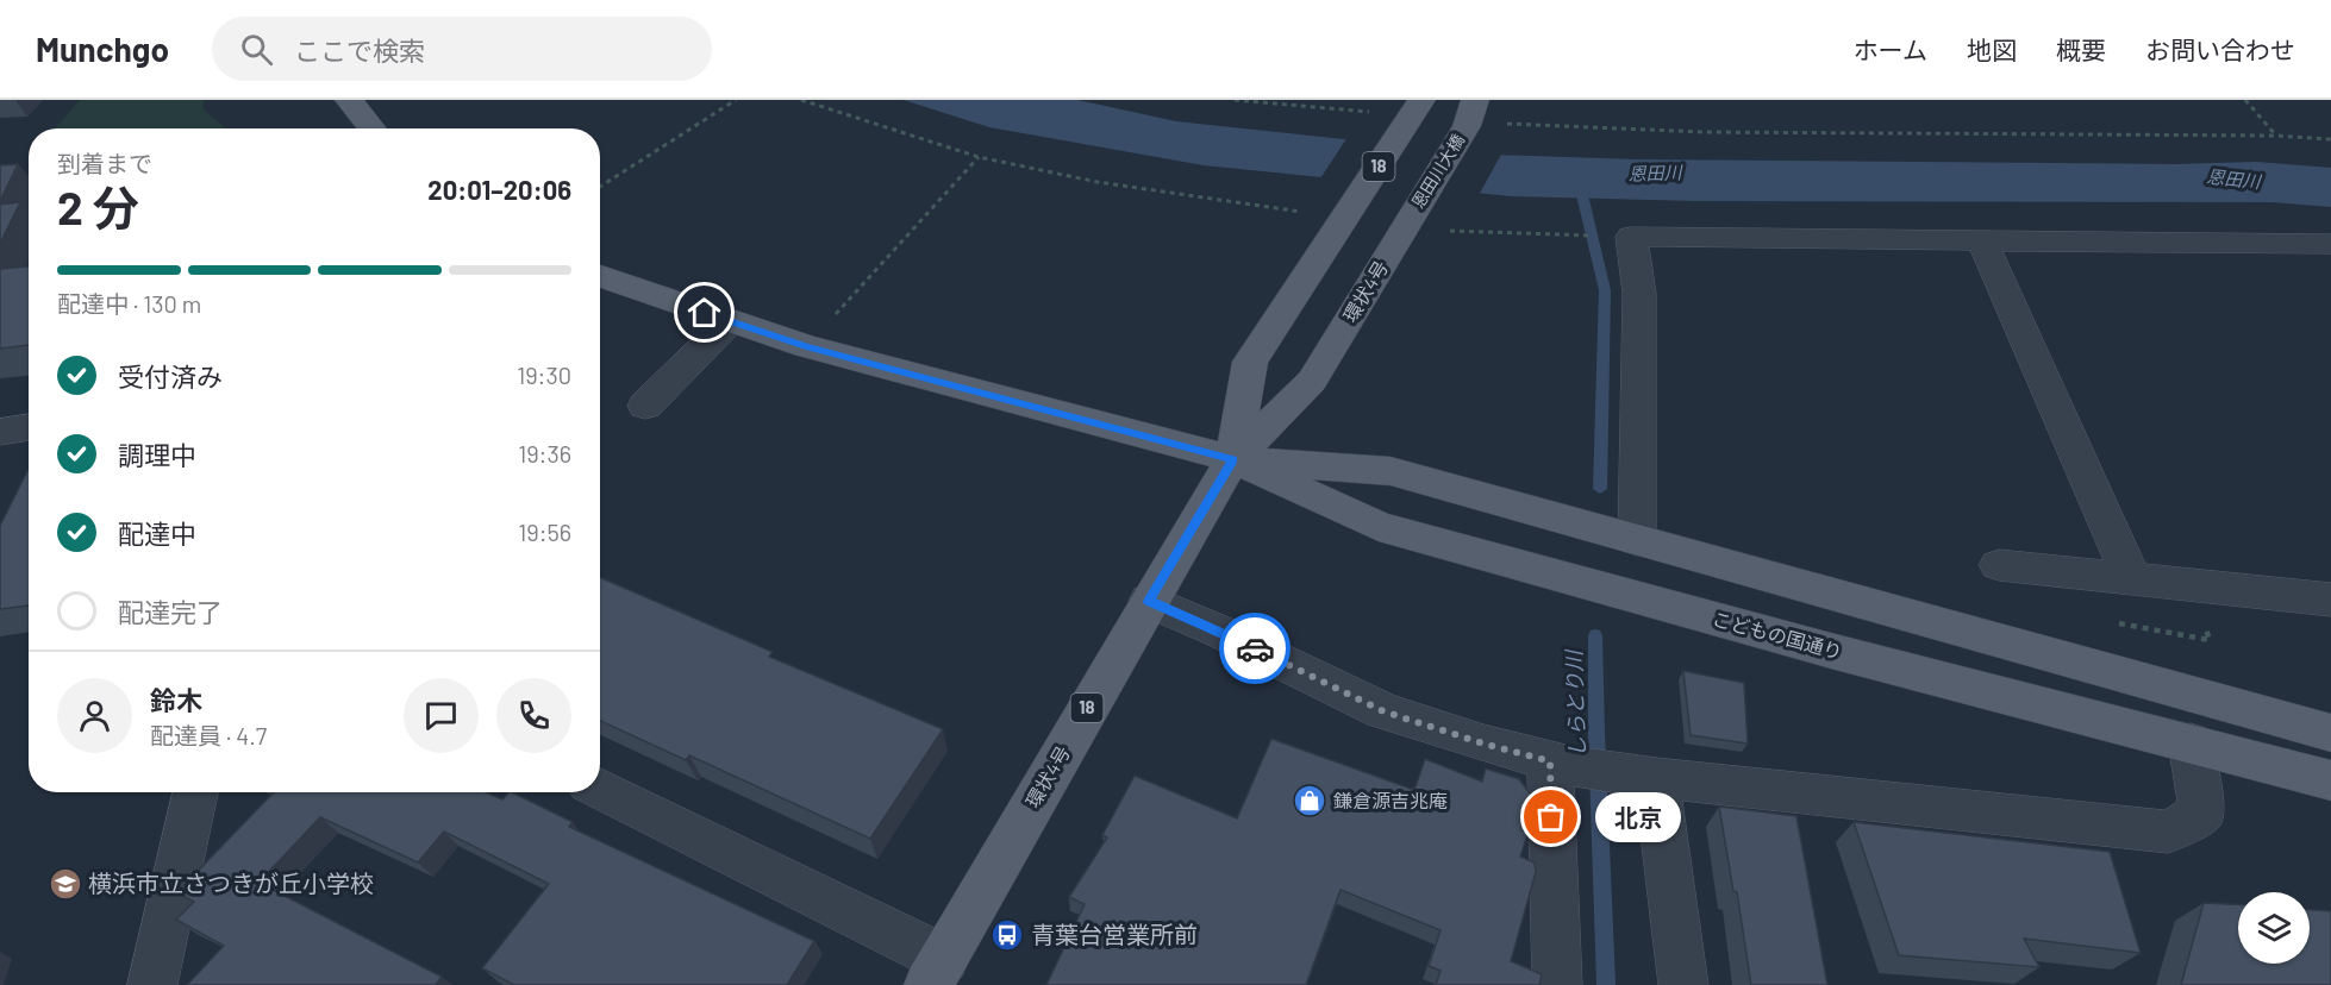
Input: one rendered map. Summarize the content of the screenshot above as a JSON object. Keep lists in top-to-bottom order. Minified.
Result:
{"streets":{"main road":["18","恩田川大橋","環状4号","こどもの国通り"]},"crossings":[["恩田川大橋","環状4号"],["環状4号","こどもの国通り"]],"water":["恩田川","しらとり川"],"places":{"shop":["鎌倉源吉兆庵"],"other":["北京"],"school or university":["横浜市立さつきが丘小学校"],"bus stop":["青葉台営業所前"]},"page":{"header":"Munchgo","search":"ここで検索","nav":["ホーム","地図","概要","お問い合わせ"],"heading":["2 分","到着まで","20:01–20:06"],"panel":["鈴木","配達員 · 4.7"],"bar":"配達中 · 130 m","list":[["受付済み","19:30"],["調理中","19:36"],["配達中","19:56"],"配達完了"],"bubble":"北京"}}
